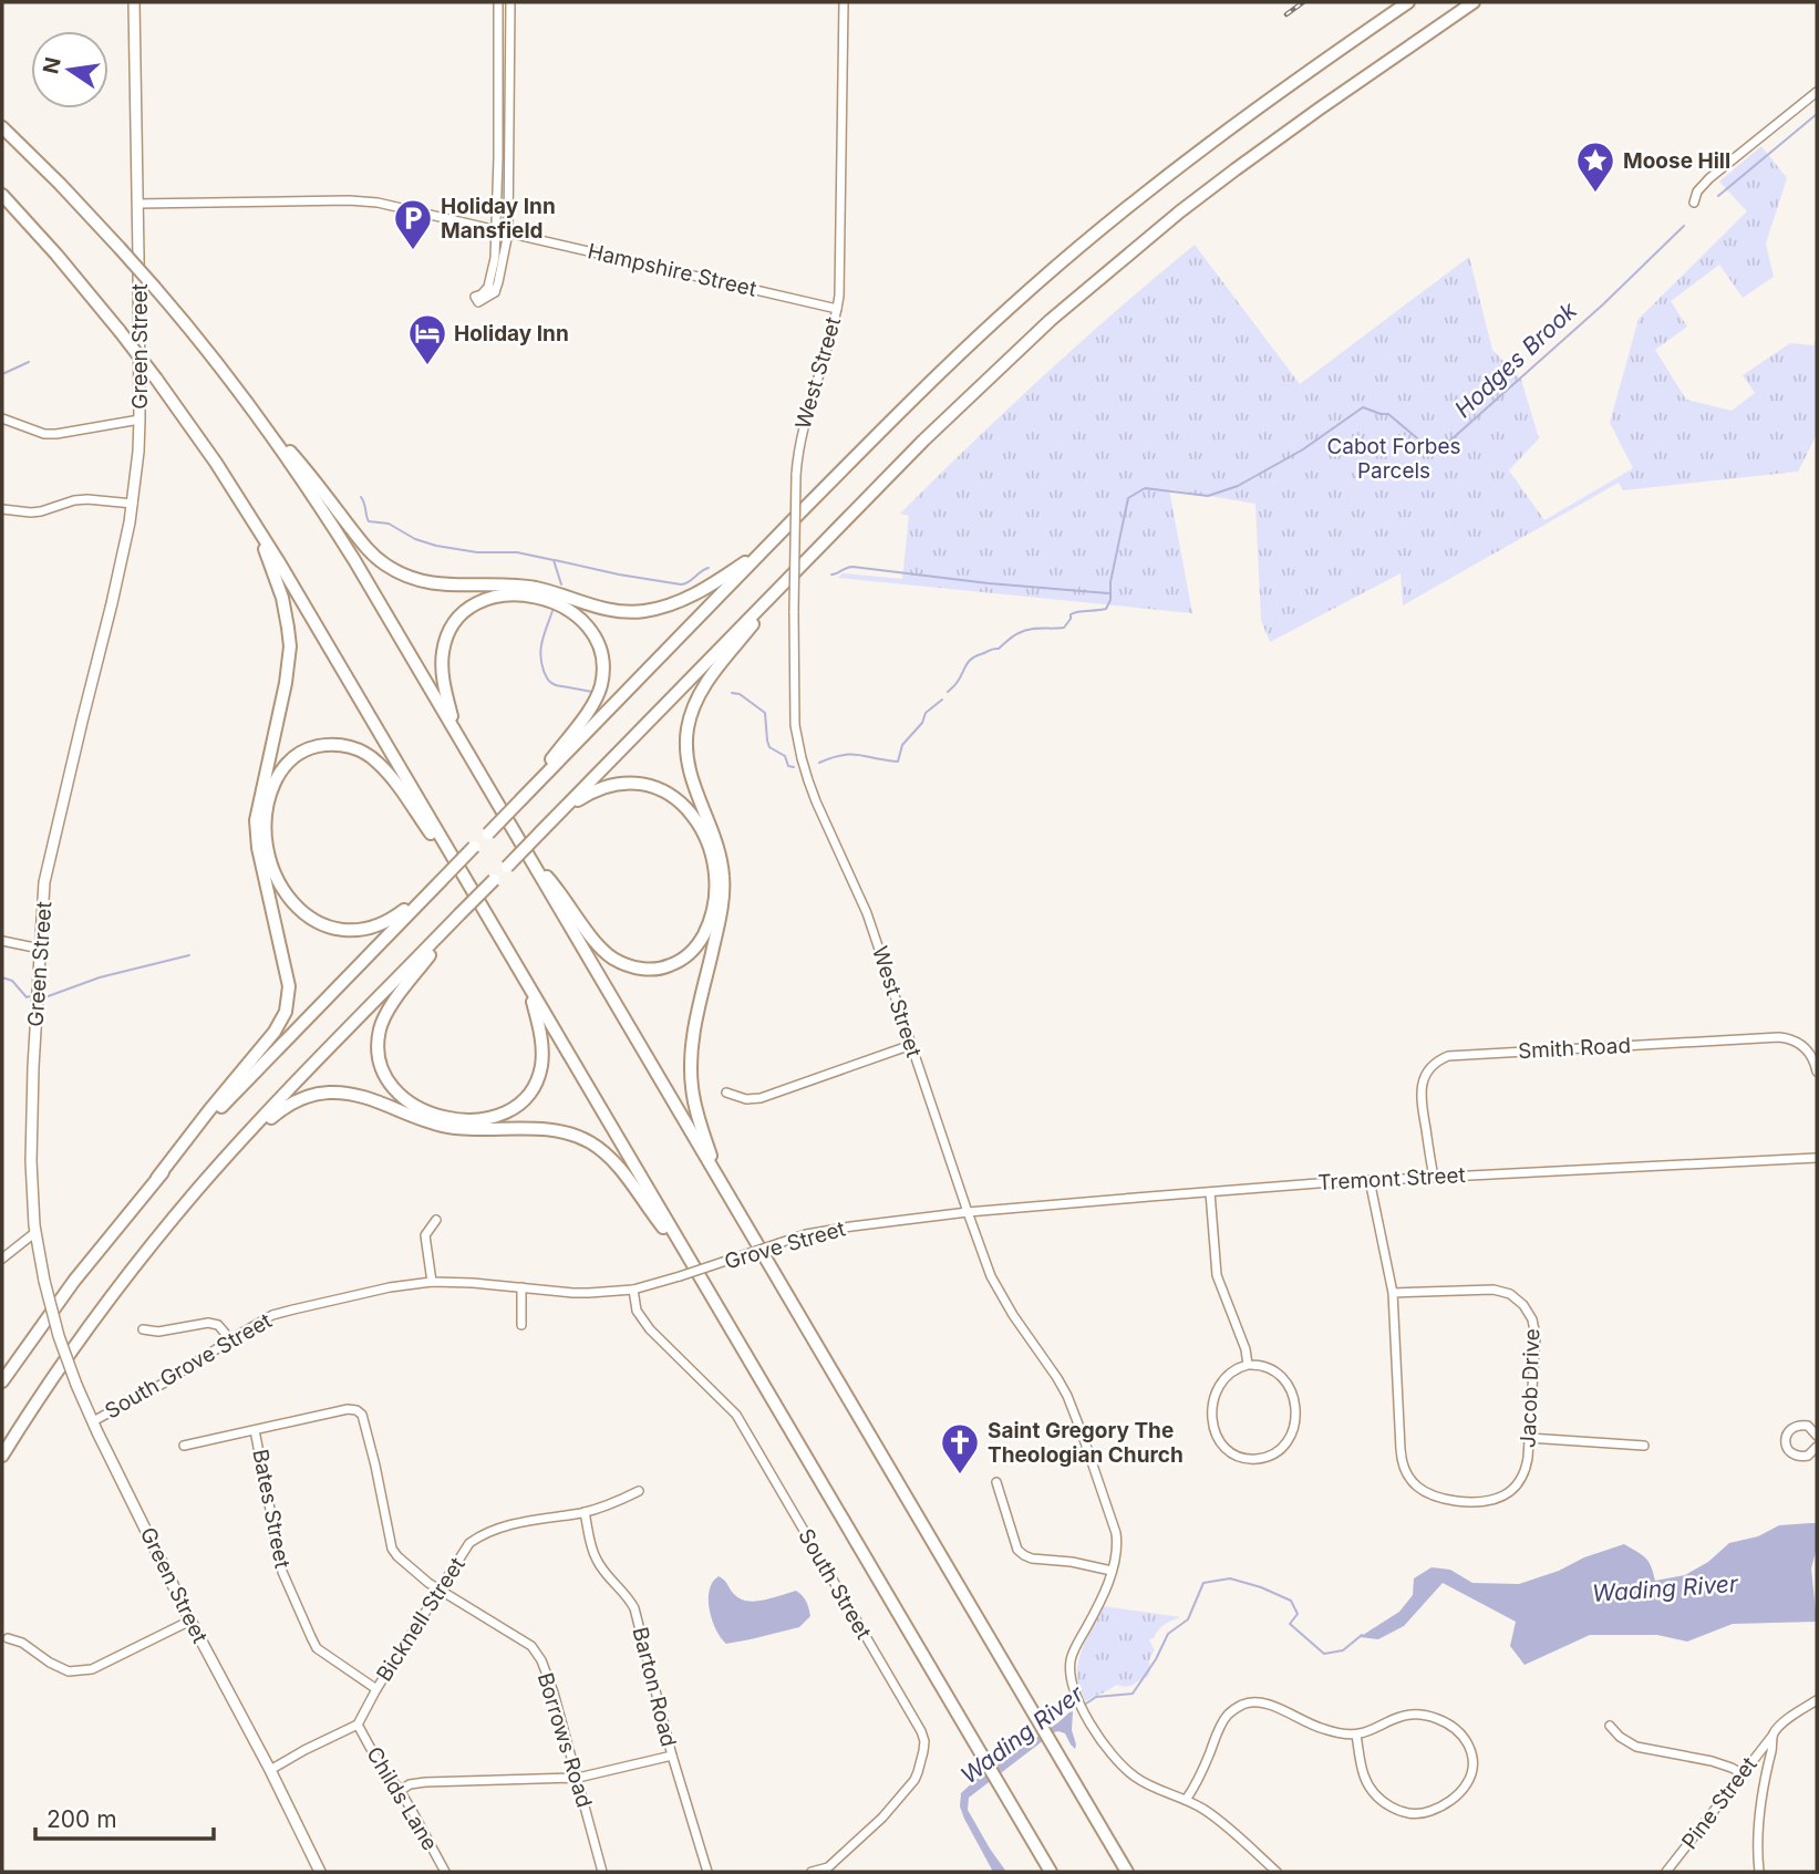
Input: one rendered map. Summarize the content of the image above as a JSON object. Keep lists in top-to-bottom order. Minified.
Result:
{"streets":{"main road":["Green Street"],"street":["Hampshire Street","West Street","Smith Road","Tremont Street","Grove Street","South Grove Street","Jacob Drive","Bates Street","South Street","Bicknell Street","Barton Road","Borrows Road","Childs Lane","Pine Street"]},"crossings":[["Hampshire Street","Green Street"],["Hampshire Street","West Street"],["Green Street","South Grove Street"],["West Street","Tremont Street"],["West Street","Grove Street"],["Smith Road","Tremont Street"],["Tremont Street","Grove Street"],["Tremont Street","Jacob Drive"],["Grove Street","South Grove Street"],["Grove Street","South Street"],["Bates Street","Bicknell Street"],["Bates Street","Borrows Road"],["Bicknell Street","Barton Road"],["Bicknell Street","Borrows Road"],["Bicknell Street","Childs Lane"]],"water":["Hodges Brook","Wading River"],"parks":["Cabot Forbes Parcels"],"places":{"place":["Moose Hill"],"parking":["Holiday Inn Mansfield"],"hotel":["Holiday Inn"],"church":["Saint Gregory The Theologian Church"]},"scale_bar":"200 m","north":"left"}
